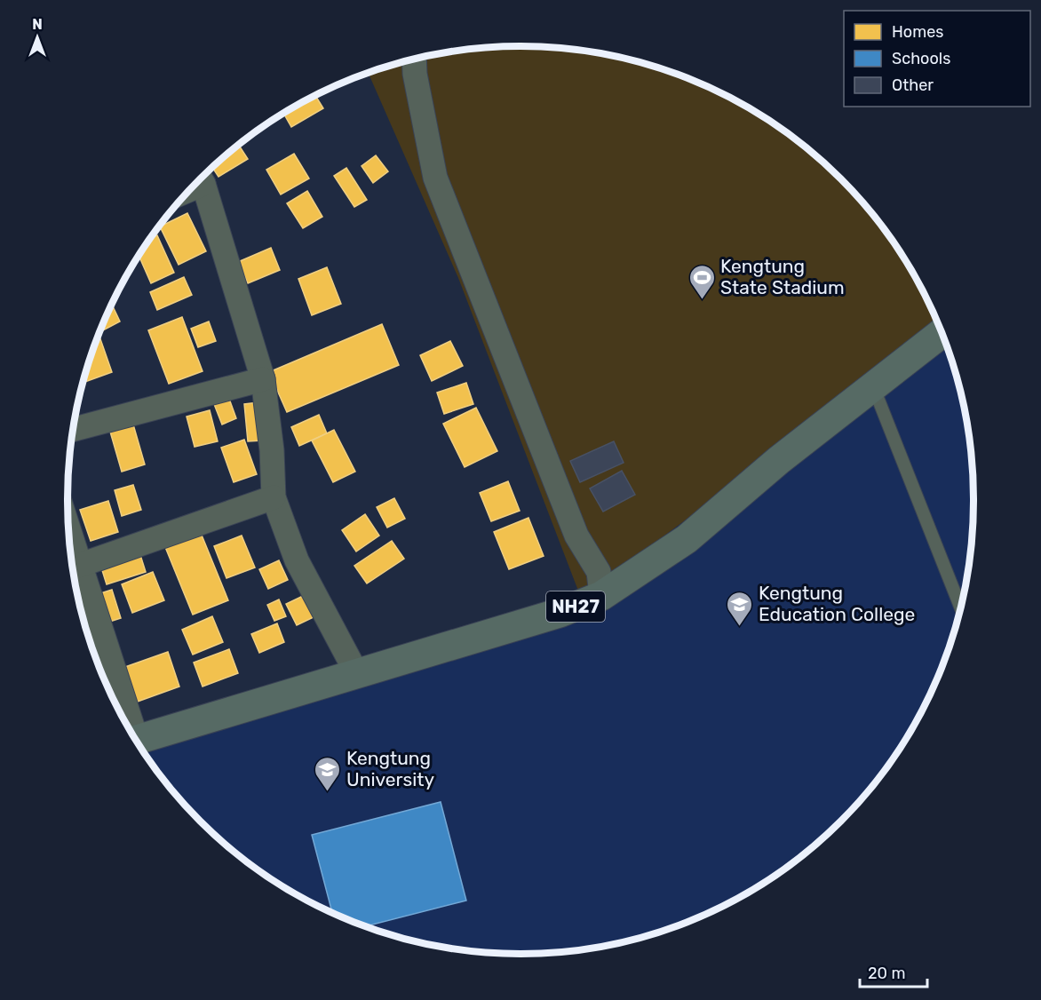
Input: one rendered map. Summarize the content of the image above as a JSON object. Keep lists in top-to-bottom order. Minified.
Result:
{"streets":{"highway":["NH27"]},"places":{"sports":["Kengtung State Stadium"],"school or university":["Kengtung Education College","Kengtung University"]},"legend":["Homes","Schools","Other"],"scale_bar":"20 m","north":"top"}
